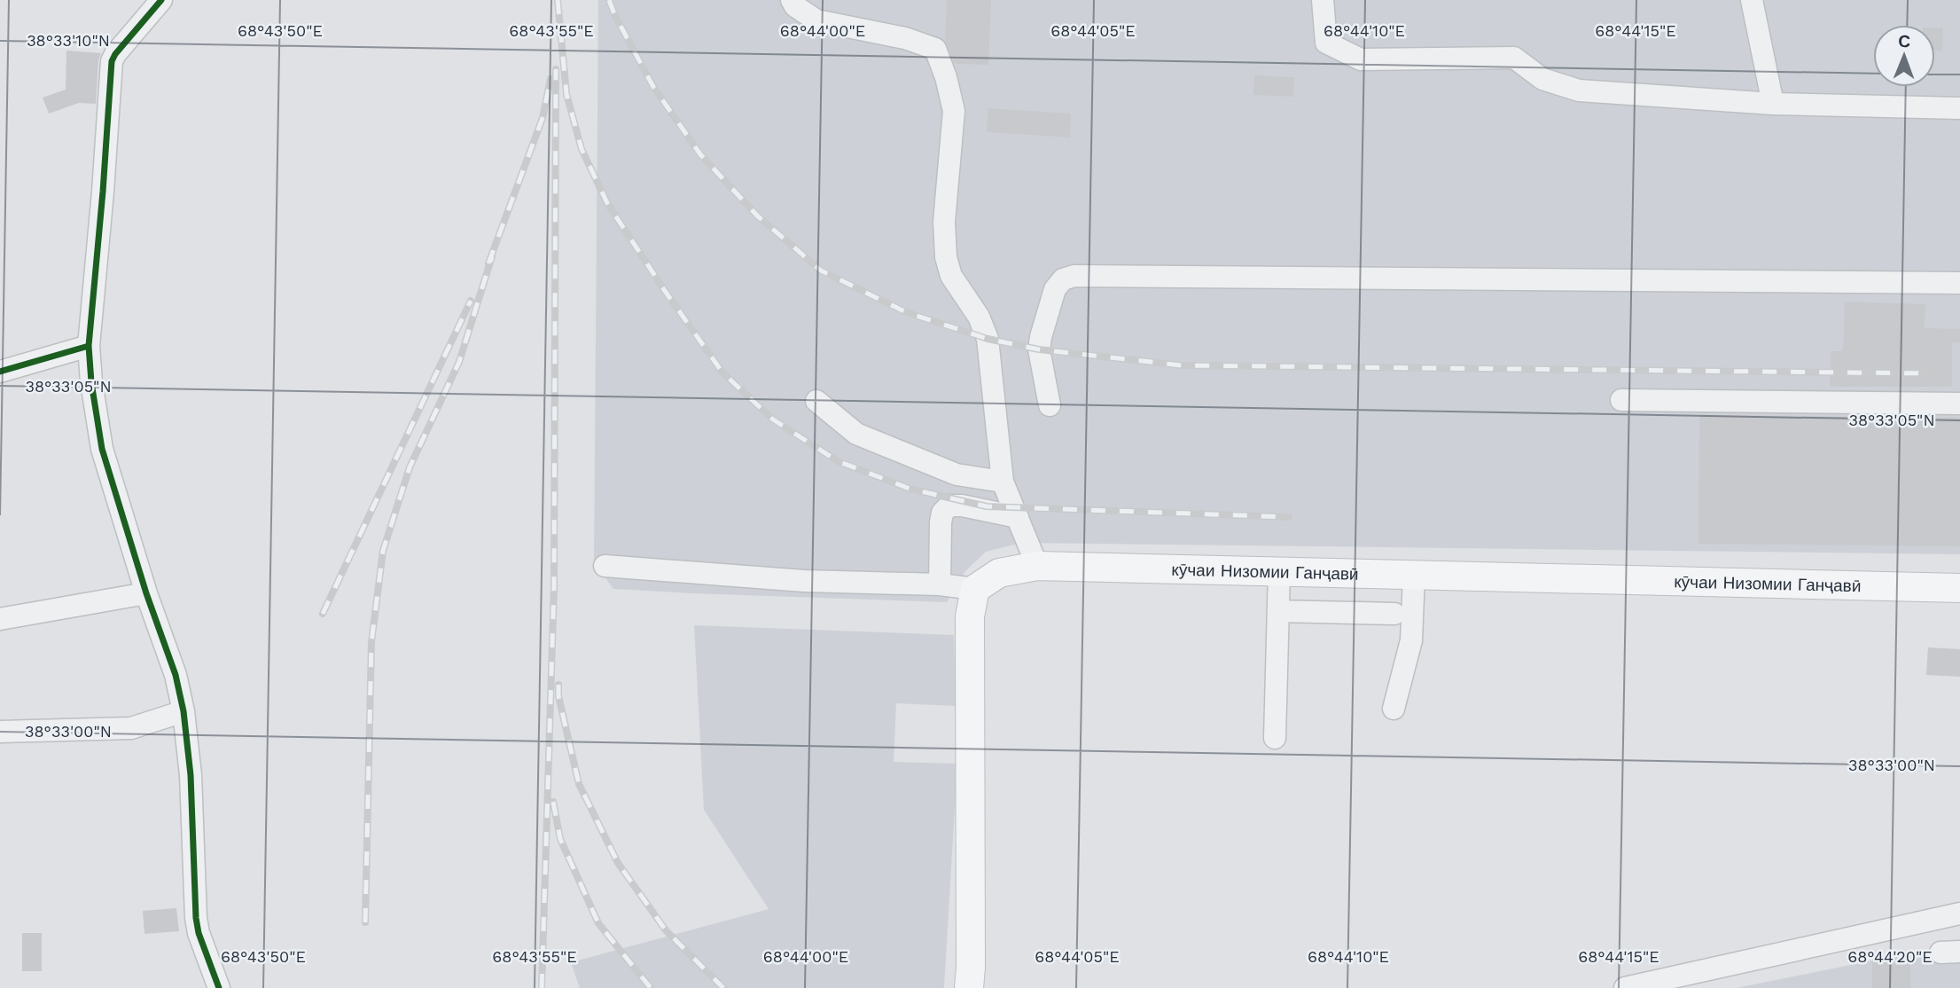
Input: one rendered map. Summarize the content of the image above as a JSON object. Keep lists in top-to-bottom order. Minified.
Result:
{"streets":{"main road":["кӯчаи Низомии Ганҷавӣ"]},"north":"top","coordinates":["68°43'50\"E","68°43'55\"E","68°44'00\"E","68°44'05\"E","68°44'10\"E","68°44'15\"E","38°33'10\"N","38°33'05\"N","38°33'00\"N","68°44'20\"E"]}
